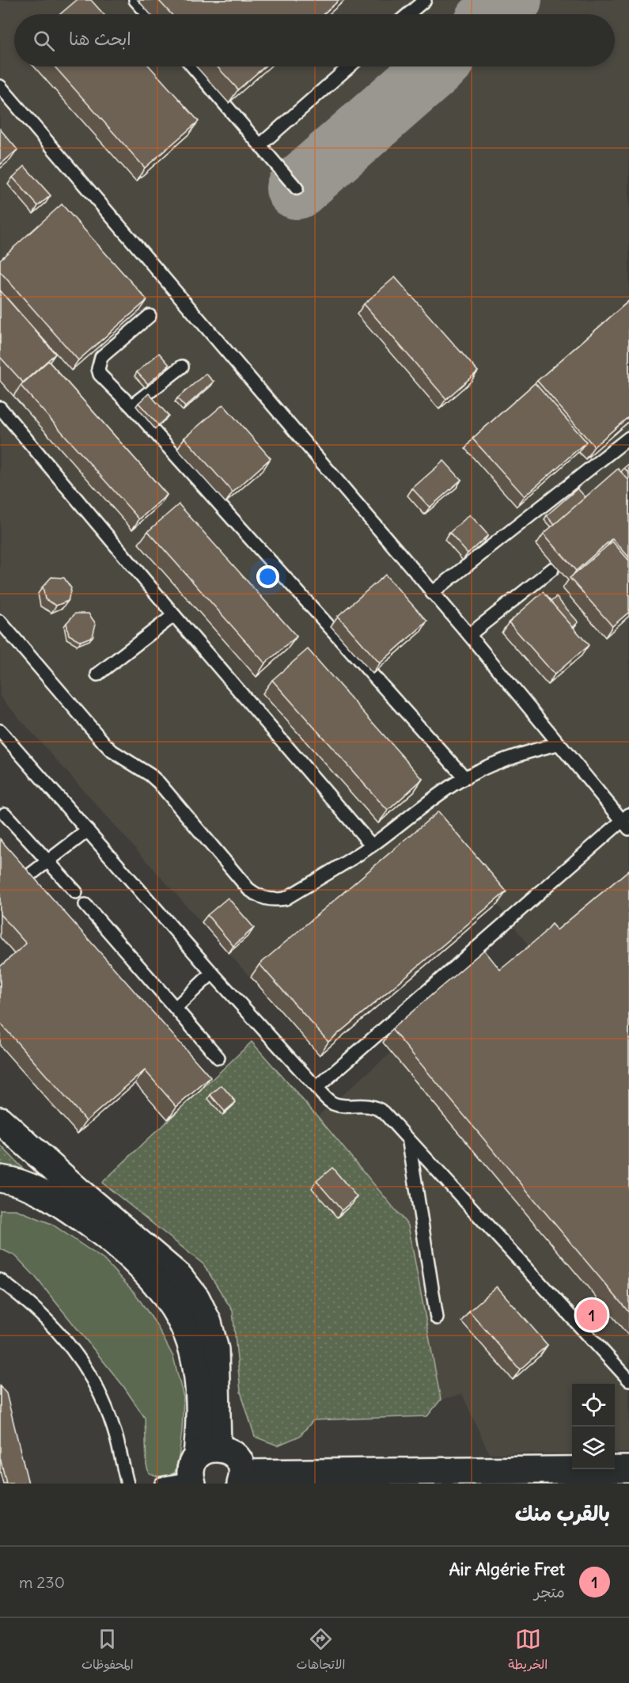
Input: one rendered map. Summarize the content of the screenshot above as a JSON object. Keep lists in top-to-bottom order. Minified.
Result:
{"page":{"search":"ابحث هنا","pins":"1","heading":"بالقرب منك","list":[{"mark":"1","name":"Air Algérie Fret","note":"متجر","value":"230 m"}],"nav":["الخريطة","الاتجاهات","المحفوظات"]}}
